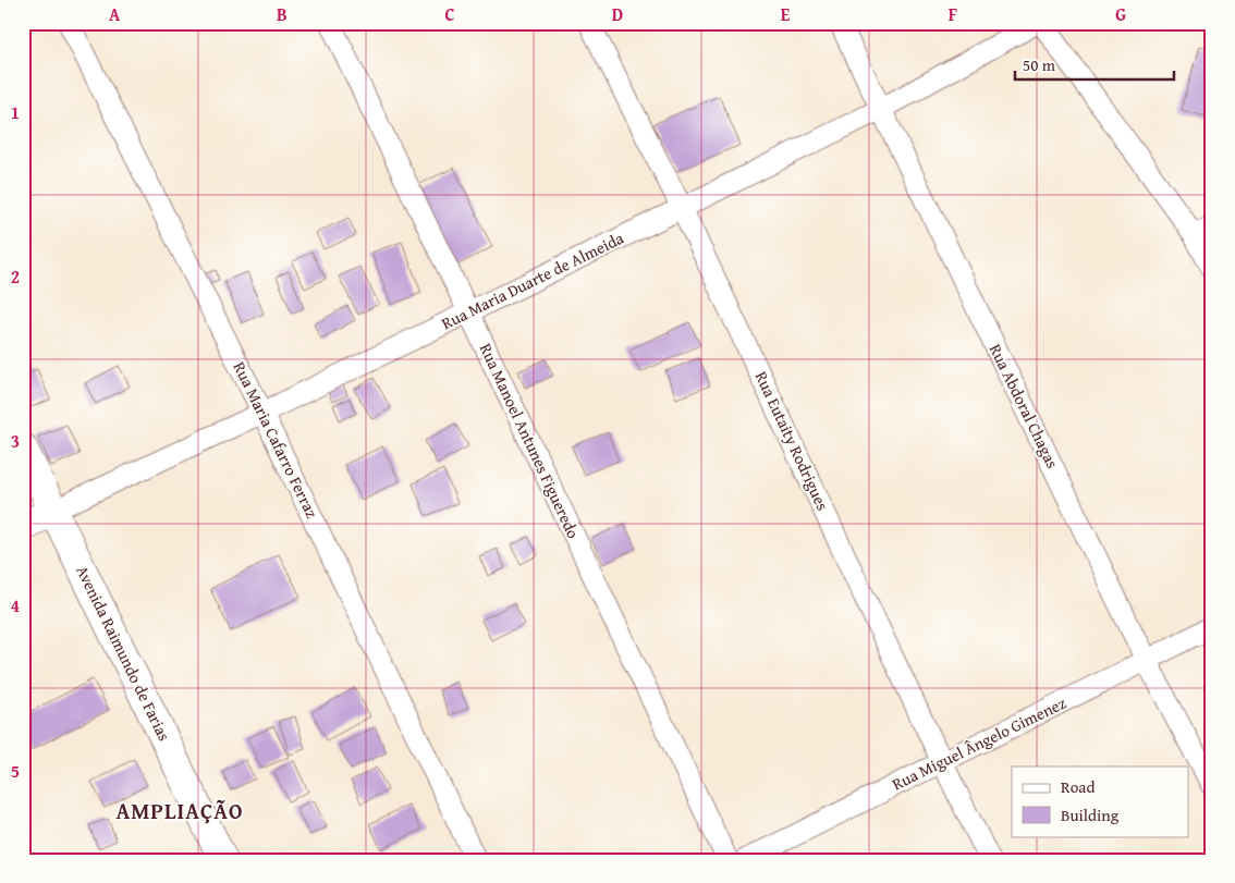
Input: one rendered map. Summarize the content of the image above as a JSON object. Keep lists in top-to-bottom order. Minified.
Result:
{"streets":{"street":["Rua Maria Duarte de Almeida","Rua Abdoral Chagas","Rua Maria Cafarro Ferraz","Rua Manoel Antunes Figueredo","Rua Eutaity Rodrigues","Avenida Raimundo de Farias","Rua Miguel Ângelo Gimenez"]},"crossings":[["Rua Maria Duarte de Almeida","Rua Abdoral Chagas"],["Rua Maria Duarte de Almeida","Rua Maria Cafarro Ferraz"],["Rua Maria Duarte de Almeida","Rua Manoel Antunes Figueredo"],["Rua Maria Duarte de Almeida","Rua Eutaity Rodrigues"],["Rua Maria Duarte de Almeida","Avenida Raimundo de Farias"],["Rua Abdoral Chagas","Rua Miguel Ângelo Gimenez"],["Rua Eutaity Rodrigues","Rua Miguel Ângelo Gimenez"]],"districts":["AMPLIAÇÃO"],"legend":["Road","Building"],"scale_bar":"50 m","grid":{"columns":["A","B","C","D","E","F","G"],"rows":["1","2","3","4","5"]}}
